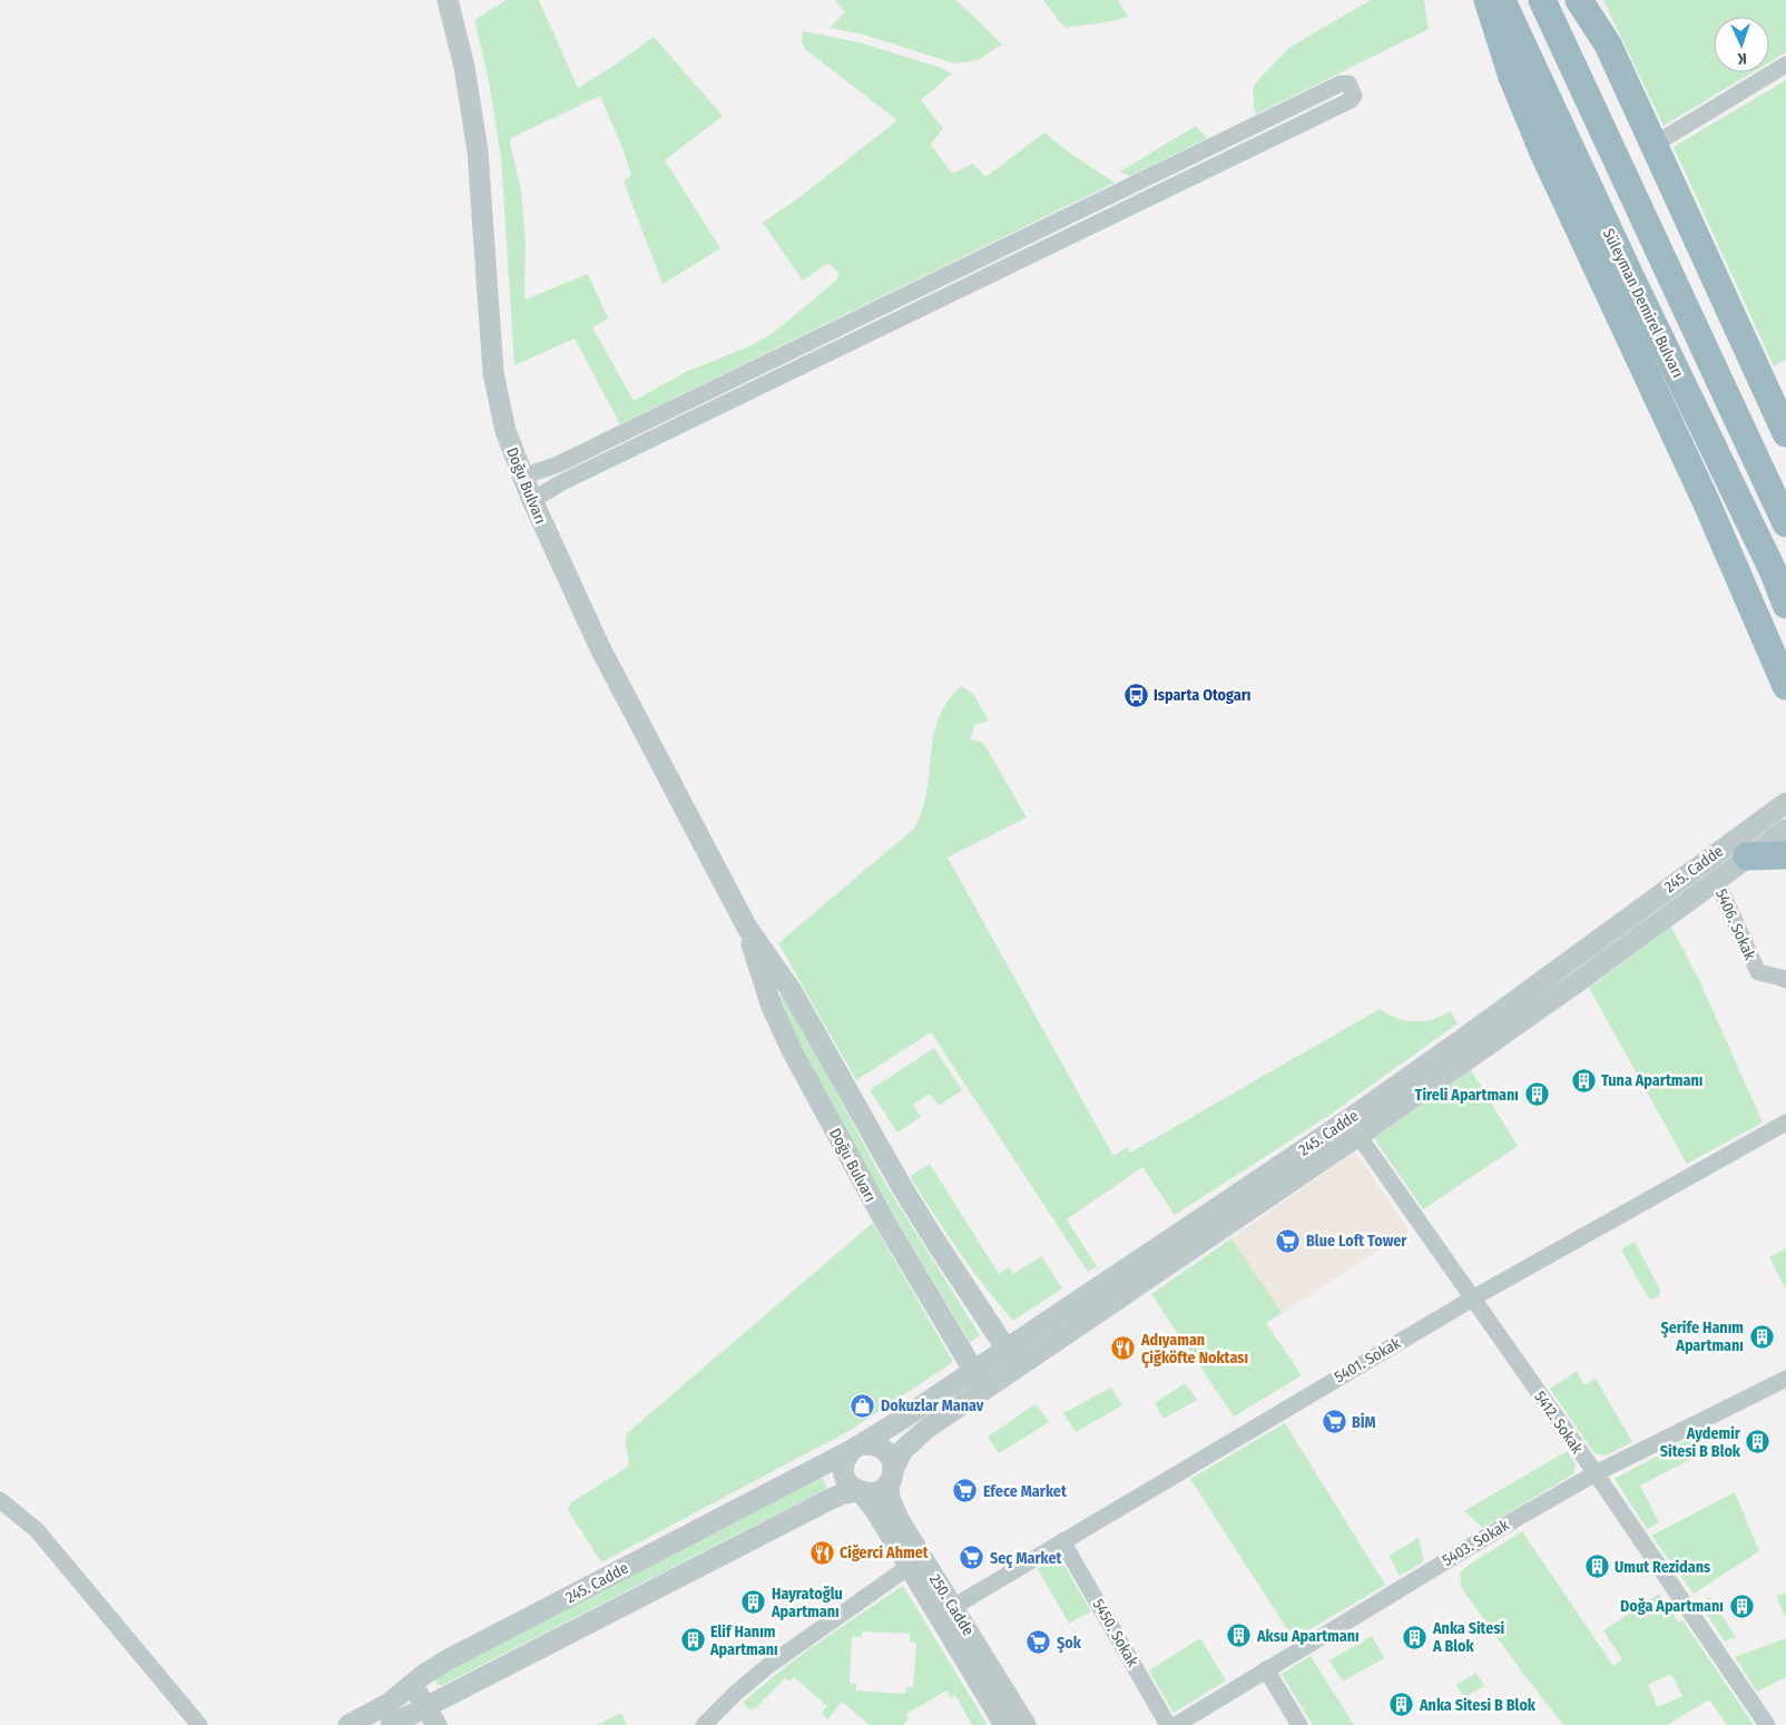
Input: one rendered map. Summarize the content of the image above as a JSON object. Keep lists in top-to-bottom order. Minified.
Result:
{"streets":{"highway":["Süleyman Demirel Bulvarı"],"street":["Doğu Bulvarı","245. Cadde","5406. Sokak","5401. Sokak","5412. Sokak","5403. Sokak","250. Cadde","5450. Sokak"]},"crossings":[["Doğu Bulvarı","245. Cadde"],["245. Cadde","5406. Sokak"],["245. Cadde","5412. Sokak"],["245. Cadde","250. Cadde"],["5401. Sokak","5412. Sokak"],["5401. Sokak","250. Cadde"],["5401. Sokak","5450. Sokak"],["5412. Sokak","5403. Sokak"]],"places":{"bus stop":["Isparta Otogarı"],"building":["Tuna Apartmanı","Tireli Apartmanı","Şerife Hanım Apartmanı","Aydemir Sitesi B Blok","Umut Rezidans","Hayratoğlu Apartmanı","Doğa Apartmanı","Aksu Apartmanı","Anka Sitesi A Blok","Elif Hanım Apartmanı","Anka Sitesi B Blok"],"supermarket":["Blue Loft Tower","BİM","Efece Market","Seç Market","Şok"],"restaurant":["Adıyaman Çiğköfte Noktası","Ciğerci Ahmet"],"shop":["Dokuzlar Manav"]},"north":"bottom"}
